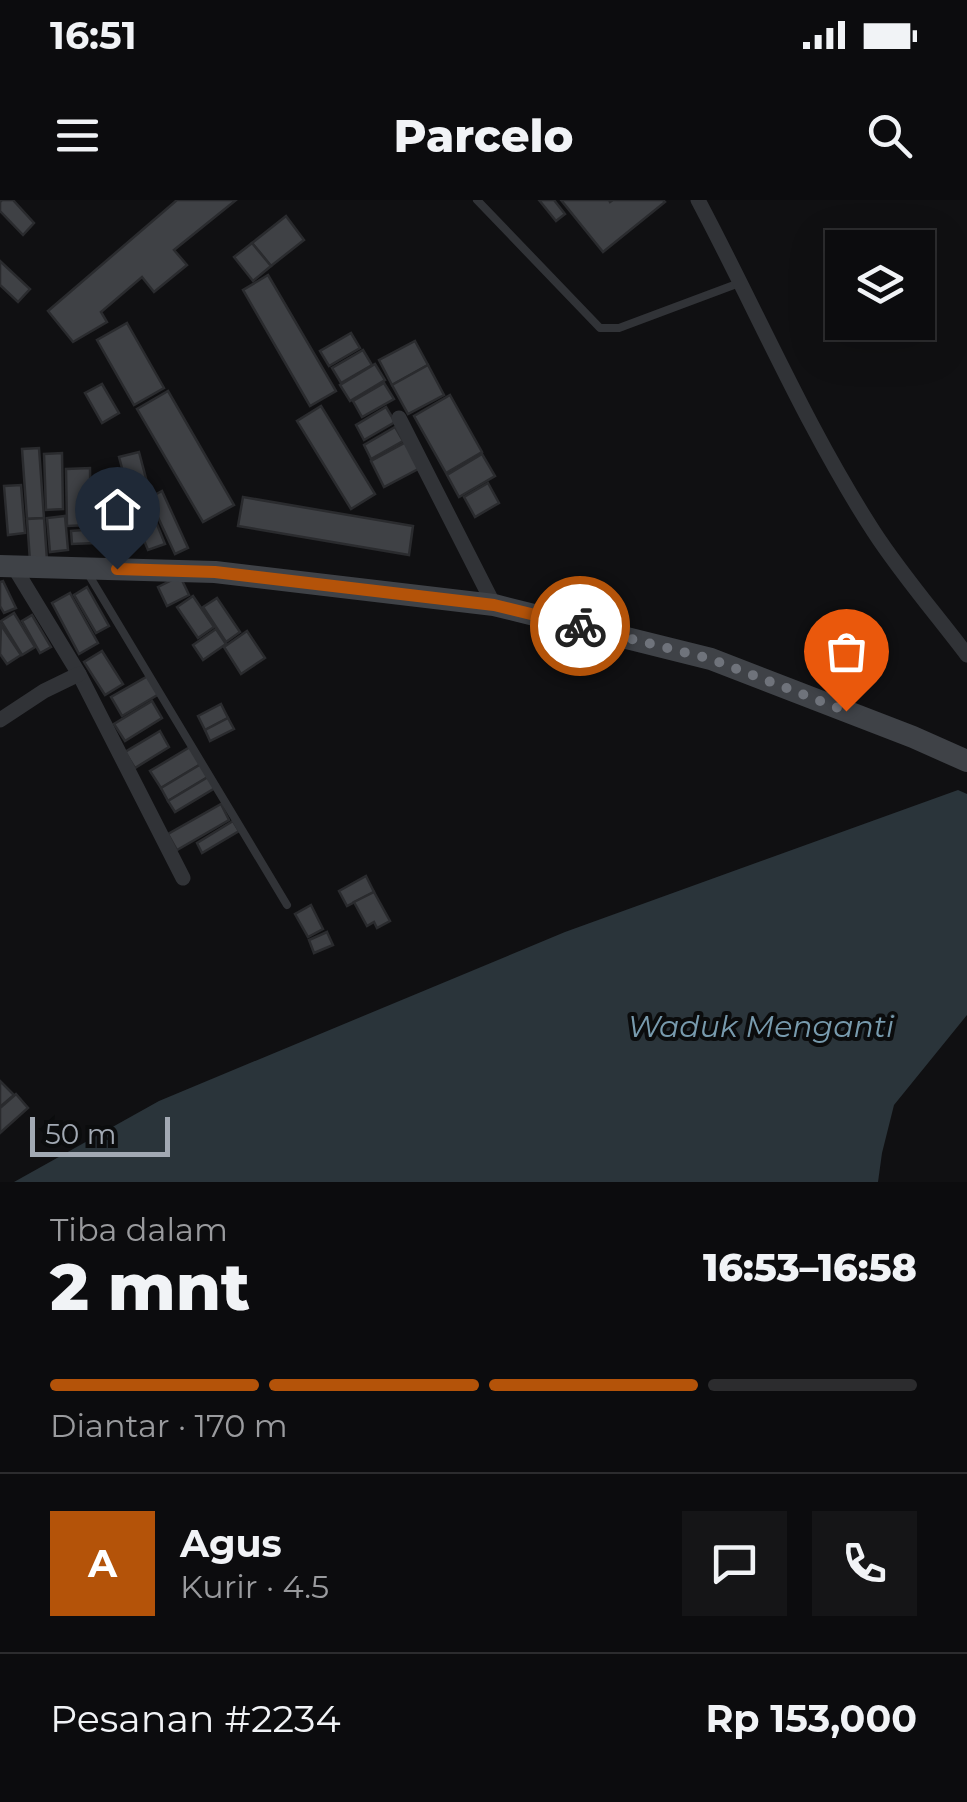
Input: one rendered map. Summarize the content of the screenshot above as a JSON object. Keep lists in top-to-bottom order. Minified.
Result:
{"water":["Waduk Menganti"],"scale_bar":"50 m","page":{"status":"16:51","header":"Parcelo","scale":"50 m","heading":["2 mnt","Tiba dalam","16:53–16:58"],"panel":["Agus","Kurir · 4.5","Pesanan #2234","Rp 153,000"],"bar":"Diantar · 170 m","round":"A"}}
